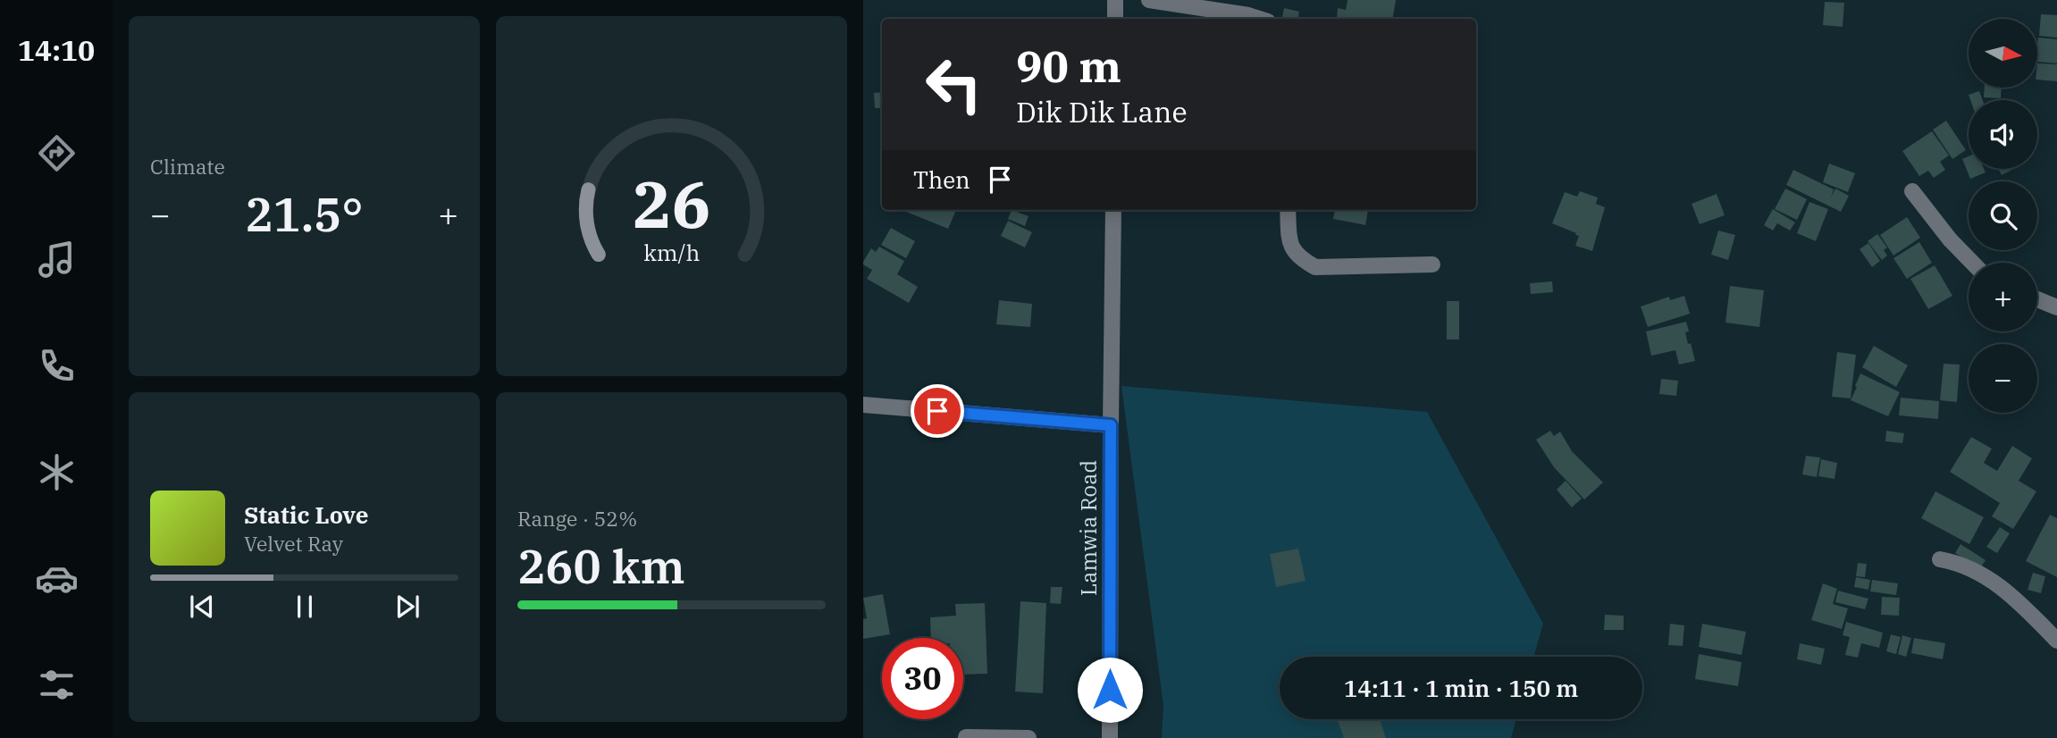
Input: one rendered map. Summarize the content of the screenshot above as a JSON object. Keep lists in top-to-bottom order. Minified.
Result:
{"streets":{"street":["Lamwia Road"]},"north":"right","page":{"tabs":"14:10","tile":["Climate",["Range · 52%","260 km"]],"map_buttons":["+","−"],"turn":["90 m","Dik Dik Lane"],"then":"Then","heat":["−","21.5°","+"],"song":["Static Love","Velvet Ray"],"limit":"30","trip":"14:11 · 1 min · 150 m","gauge":["26","km/h"]}}
